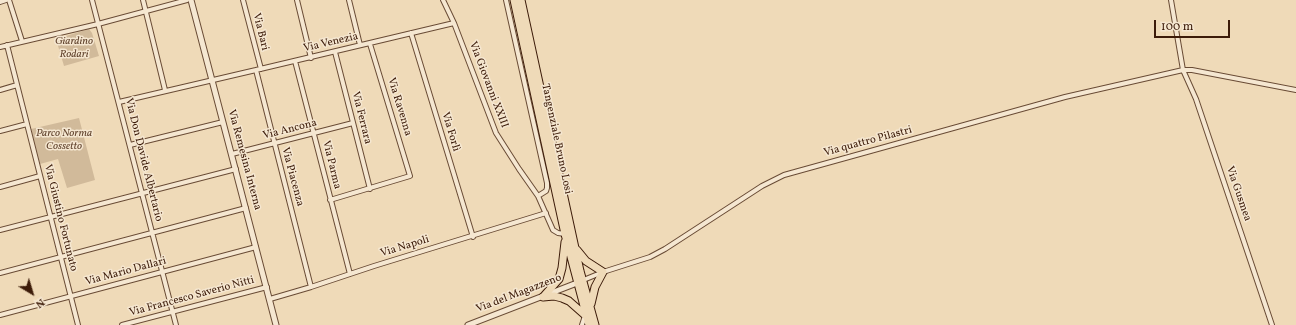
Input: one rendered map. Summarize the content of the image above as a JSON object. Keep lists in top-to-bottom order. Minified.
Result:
{"streets":{"main road":["Tangenziale Bruno Losi"],"street":["Via Bari","Via Venezia","Via Giovanni XXIII","Via Ravenna","Via Ferrara","Via Ancona","Via Forlì","Via quattro Pilastri","Via Don Davide Albertario","Via Remesina Interna","Via Parma","Via Piacenza","Via Gusmea","Via Giustino Fortunato","Via Napoli","Via Mario Dallari","Via del Magazzeno","Via Francesco Saverio Nitti"]},"crossings":[["Via Bari","Via Venezia"],["Via Bari","Via Piacenza"],["Via Venezia","Via Giovanni XXIII"],["Via Venezia","Via Ravenna"],["Via Venezia","Via Ferrara"],["Via Venezia","Via Forlì"],["Via Venezia","Via Don Davide Albertario"],["Via Venezia","Via Remesina Interna"],["Via Venezia","Via Parma"],["Via Venezia","Via Piacenza"],["Via Giovanni XXIII","Tangenziale Bruno Losi"],["Via Giovanni XXIII","Via Napoli"],["Via Ravenna","Via Ferrara"],["Via Ferrara","Via Ancona"],["Via Ancona","Via Remesina Interna"],["Via Ancona","Via Parma"],["Via Ancona","Via Piacenza"],["Via Forlì","Via Napoli"],["Tangenziale Bruno Losi","Via quattro Pilastri"],["Tangenziale Bruno Losi","Via del Magazzeno"],["Via quattro Pilastri","Via Gusmea"],["Via quattro Pilastri","Via del Magazzeno"],["Via Don Davide Albertario","Via Mario Dallari"],["Via Don Davide Albertario","Via Francesco Saverio Nitti"],["Via Remesina Interna","Via Napoli"],["Via Remesina Interna","Via Mario Dallari"],["Via Remesina Interna","Via Francesco Saverio Nitti"],["Via Parma","Via Napoli"],["Via Piacenza","Via Napoli"],["Via Giustino Fortunato","Via Mario Dallari"]],"parks":["Giardino Rodari","Parco Norma Cossetto"],"scale_bar":"100 m","north":"bottom right"}
